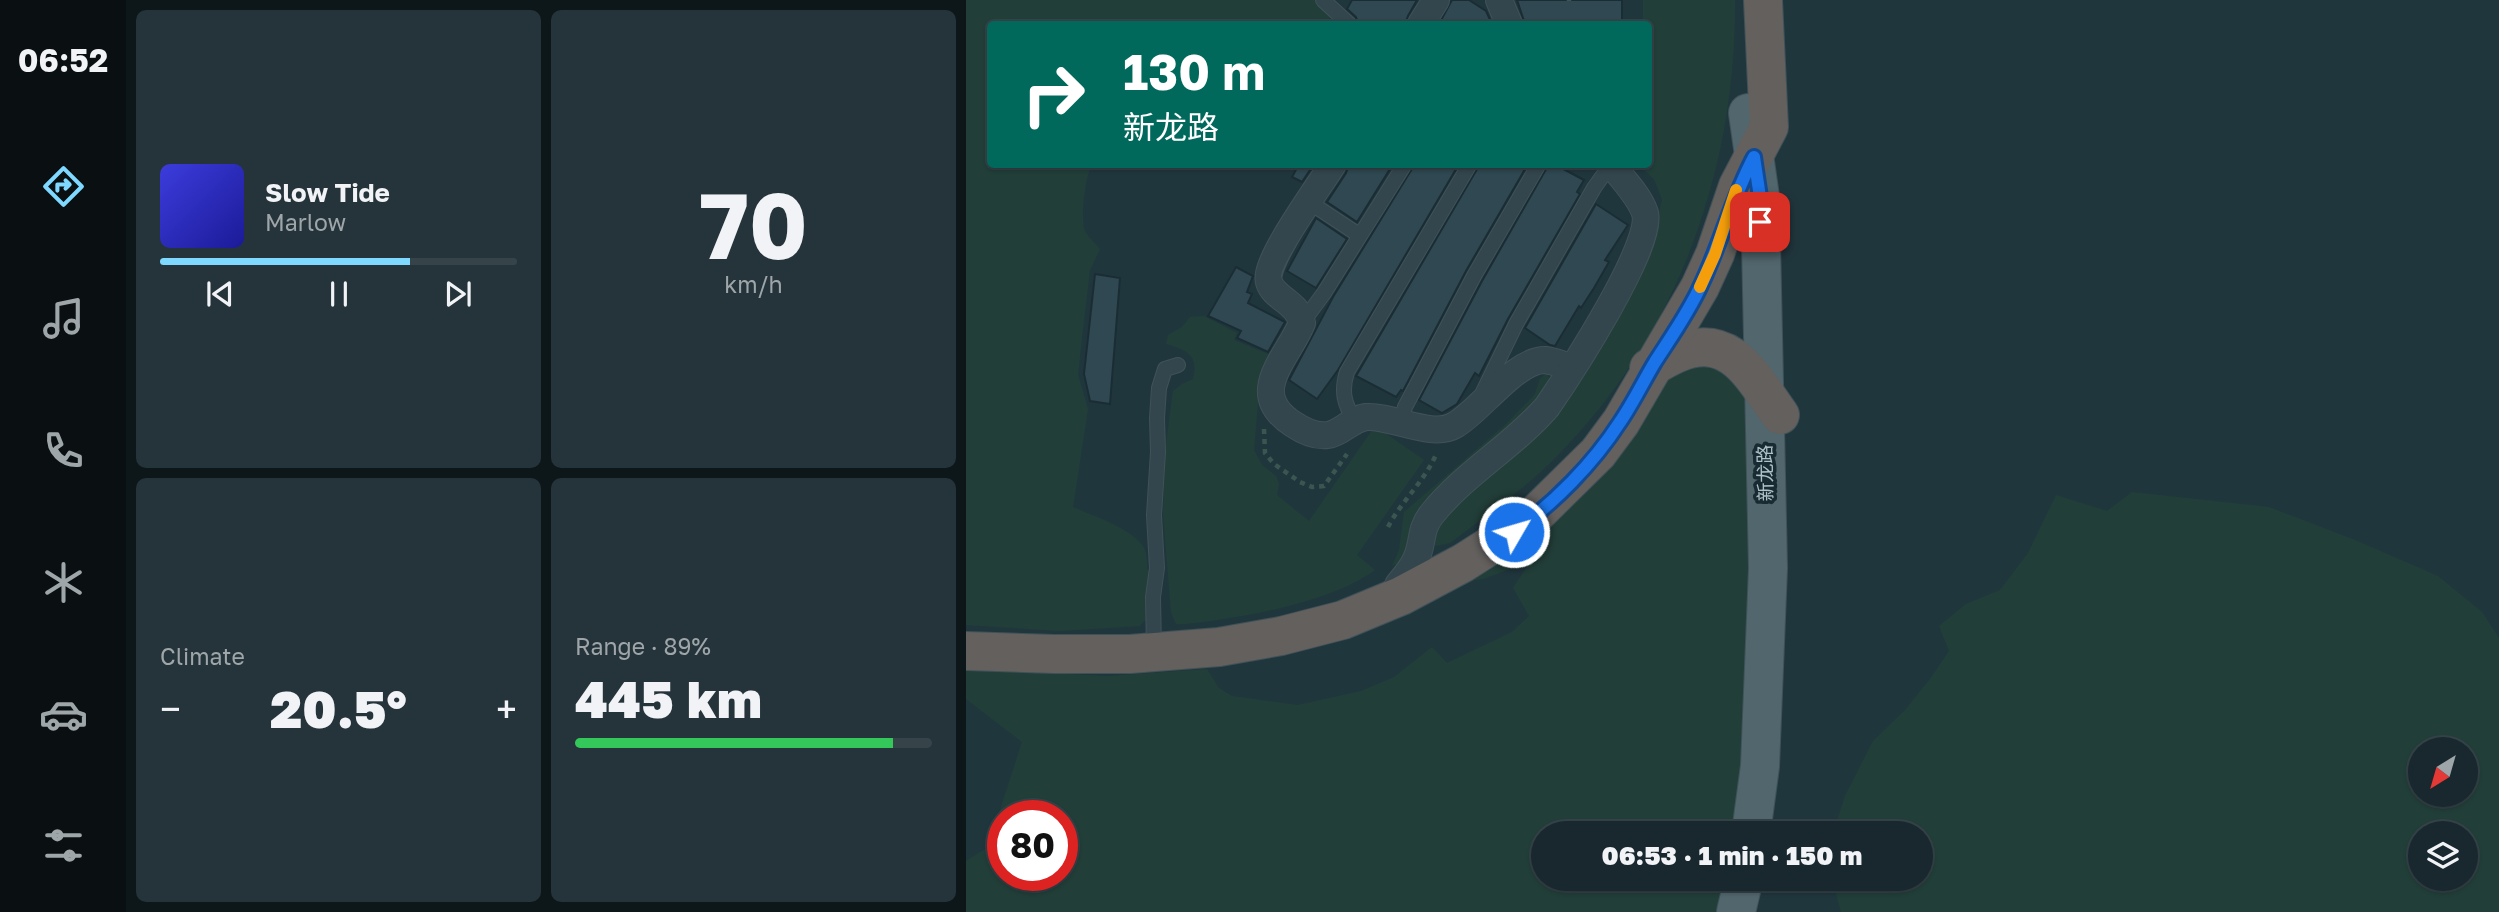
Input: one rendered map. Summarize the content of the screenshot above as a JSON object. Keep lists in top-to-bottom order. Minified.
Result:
{"streets":{"main road":["新龙路"]},"north":"bottom left","page":{"tabs":"06:52","tile":[["70","km/h"],"Climate",["Range · 89%","445 km"]],"turn":["130 m","新龙路"],"song":["Slow Tide","Marlow"],"heat":["−","20.5°","+"],"limit":"80","trip":"06:53 · 1 min · 150 m"}}
